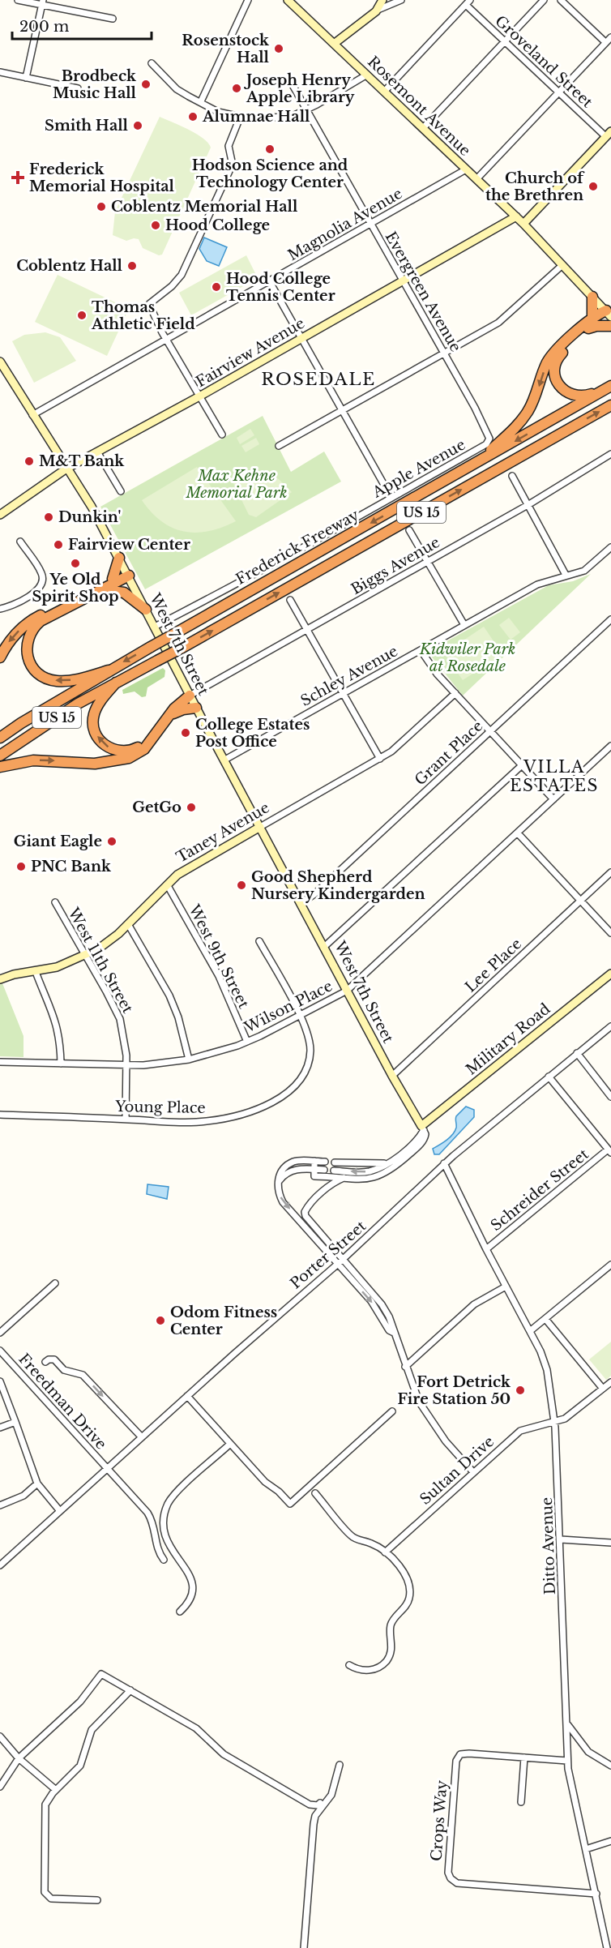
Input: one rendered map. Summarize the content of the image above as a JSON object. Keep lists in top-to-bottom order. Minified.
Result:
{"streets":{"highway":["US 15","Frederick Freeway"],"street":["Groveland Street","Rosemont Avenue","Magnolia Avenue","Evergreen Avenue","Fairview Avenue","Apple Avenue","Biggs Avenue","West 7th Street","Schley Avenue","Grant Place","Taney Avenue","West 9th Street","West 11th Street","Lee Place","Wilson Place","Military Road","Young Place","Schreider Street","Porter Street","Freedman Drive","Sultan Drive","Ditto Avenue","Crops Way"]},"crossings":[["Rosemont Avenue","Magnolia Avenue"],["Rosemont Avenue","Fairview Avenue"],["Magnolia Avenue","Evergreen Avenue"],["Magnolia Avenue","West 7th Street"],["Evergreen Avenue","Fairview Avenue"],["Evergreen Avenue","Apple Avenue"],["Fairview Avenue","West 7th Street"],["Apple Avenue","West 7th Street"],["Biggs Avenue","West 7th Street"],["West 7th Street","Schley Avenue"],["West 7th Street","Grant Place"],["West 7th Street","Taney Avenue"],["West 7th Street","Lee Place"],["West 7th Street","Wilson Place"],["West 7th Street","Military Road"],["Taney Avenue","West 9th Street"],["Taney Avenue","West 11th Street"],["West 9th Street","Wilson Place"],["West 11th Street","Wilson Place"],["West 11th Street","Young Place"],["Wilson Place","Young Place"],["Schreider Street","Ditto Avenue"],["Porter Street","Freedman Drive"],["Porter Street","Ditto Avenue"],["Sultan Drive","Ditto Avenue"],["Ditto Avenue","Crops Way"]],"districts":["ROSEDALE","VILLA ESTATES"],"parks":["Max Kehne Memorial Park","Kidwiler Park at Rosedale"],"places":{"other":["Rosenstock Hall","Brodbeck Music Hall","Joseph Henry Apple Library","Alumnae Hall","Smith Hall","Hodson Science and Technology Center","Church of the Brethren","Coblentz Memorial Hall","Hood College","Coblentz Hall","Hood College Tennis Center","Thomas Athletic Field","M&T Bank","Dunkin'","Fairview Center","Ye Old Spirit Shop","College Estates Post Office","GetGo","Giant Eagle","PNC Bank","Good Shepherd Nursery Kindergarden","Odom Fitness Center","Fort Detrick Fire Station 50"],"health":["Frederick Memorial Hospital"]},"scale_bar":"200 m"}
